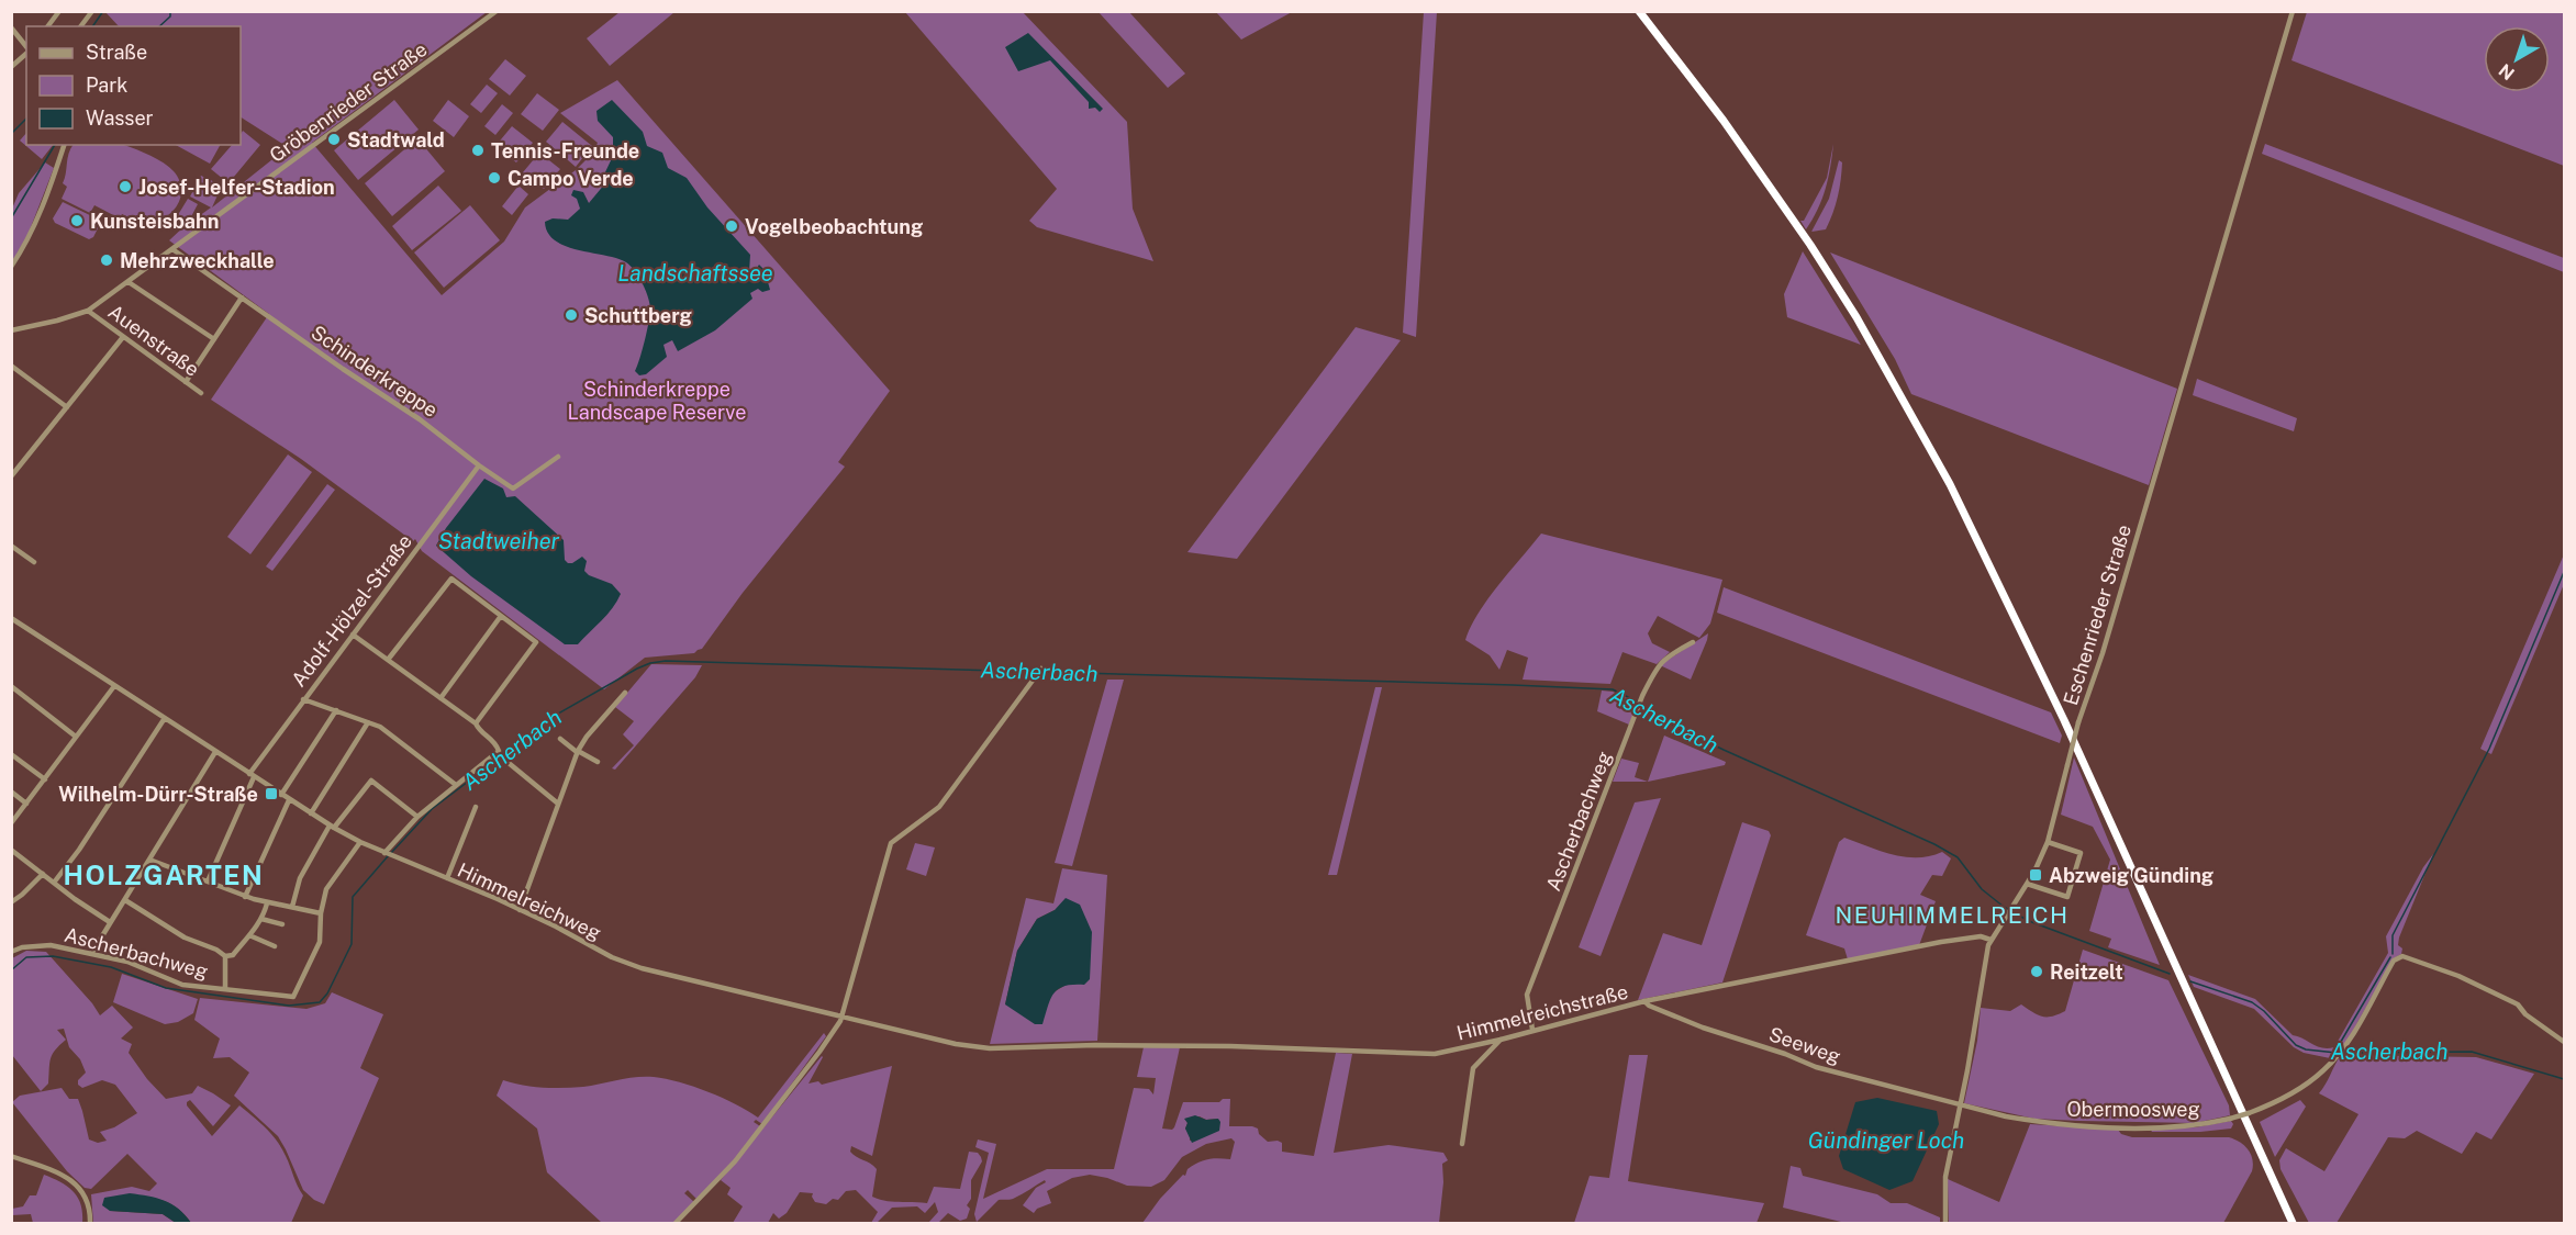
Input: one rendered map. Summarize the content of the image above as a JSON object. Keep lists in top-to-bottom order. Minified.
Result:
{"streets":{"street":["Gröbenrieder Straße","Auenstraße","Schinderkreppe","Adolf-Hölzel-Straße","Eschenrieder Straße","Ascherbachweg","Himmelreichweg","Himmelreichstraße","Seeweg","Obermoosweg"]},"crossings":[["Gröbenrieder Straße","Auenstraße"],["Gröbenrieder Straße","Schinderkreppe"],["Schinderkreppe","Adolf-Hölzel-Straße"],["Adolf-Hölzel-Straße","Himmelreichweg"],["Eschenrieder Straße","Himmelreichstraße"],["Eschenrieder Straße","Seeweg"],["Eschenrieder Straße","Obermoosweg"],["Ascherbachweg","Himmelreichstraße"],["Himmelreichweg","Himmelreichstraße"],["Himmelreichstraße","Seeweg"],["Seeweg","Obermoosweg"]],"districts":["HOLZGARTEN","NEUHIMMELREICH"],"water":["Landschaftssee","Stadtweiher","Ascherbach","Gündinger Loch"],"parks":["Schinderkreppe Landscape Reserve"],"places":{"other":["Stadtwald","Tennis-Freunde","Campo Verde","Josef-Helfer-Stadion","Kunsteisbahn","Vogelbeobachtung","Mehrzweckhalle","Schuttberg","Reitzelt"],"transit":["Wilhelm-Dürr-Straße","Abzweig Günding"]},"legend":["Straße","Park","Wasser"],"north":"bottom left"}
